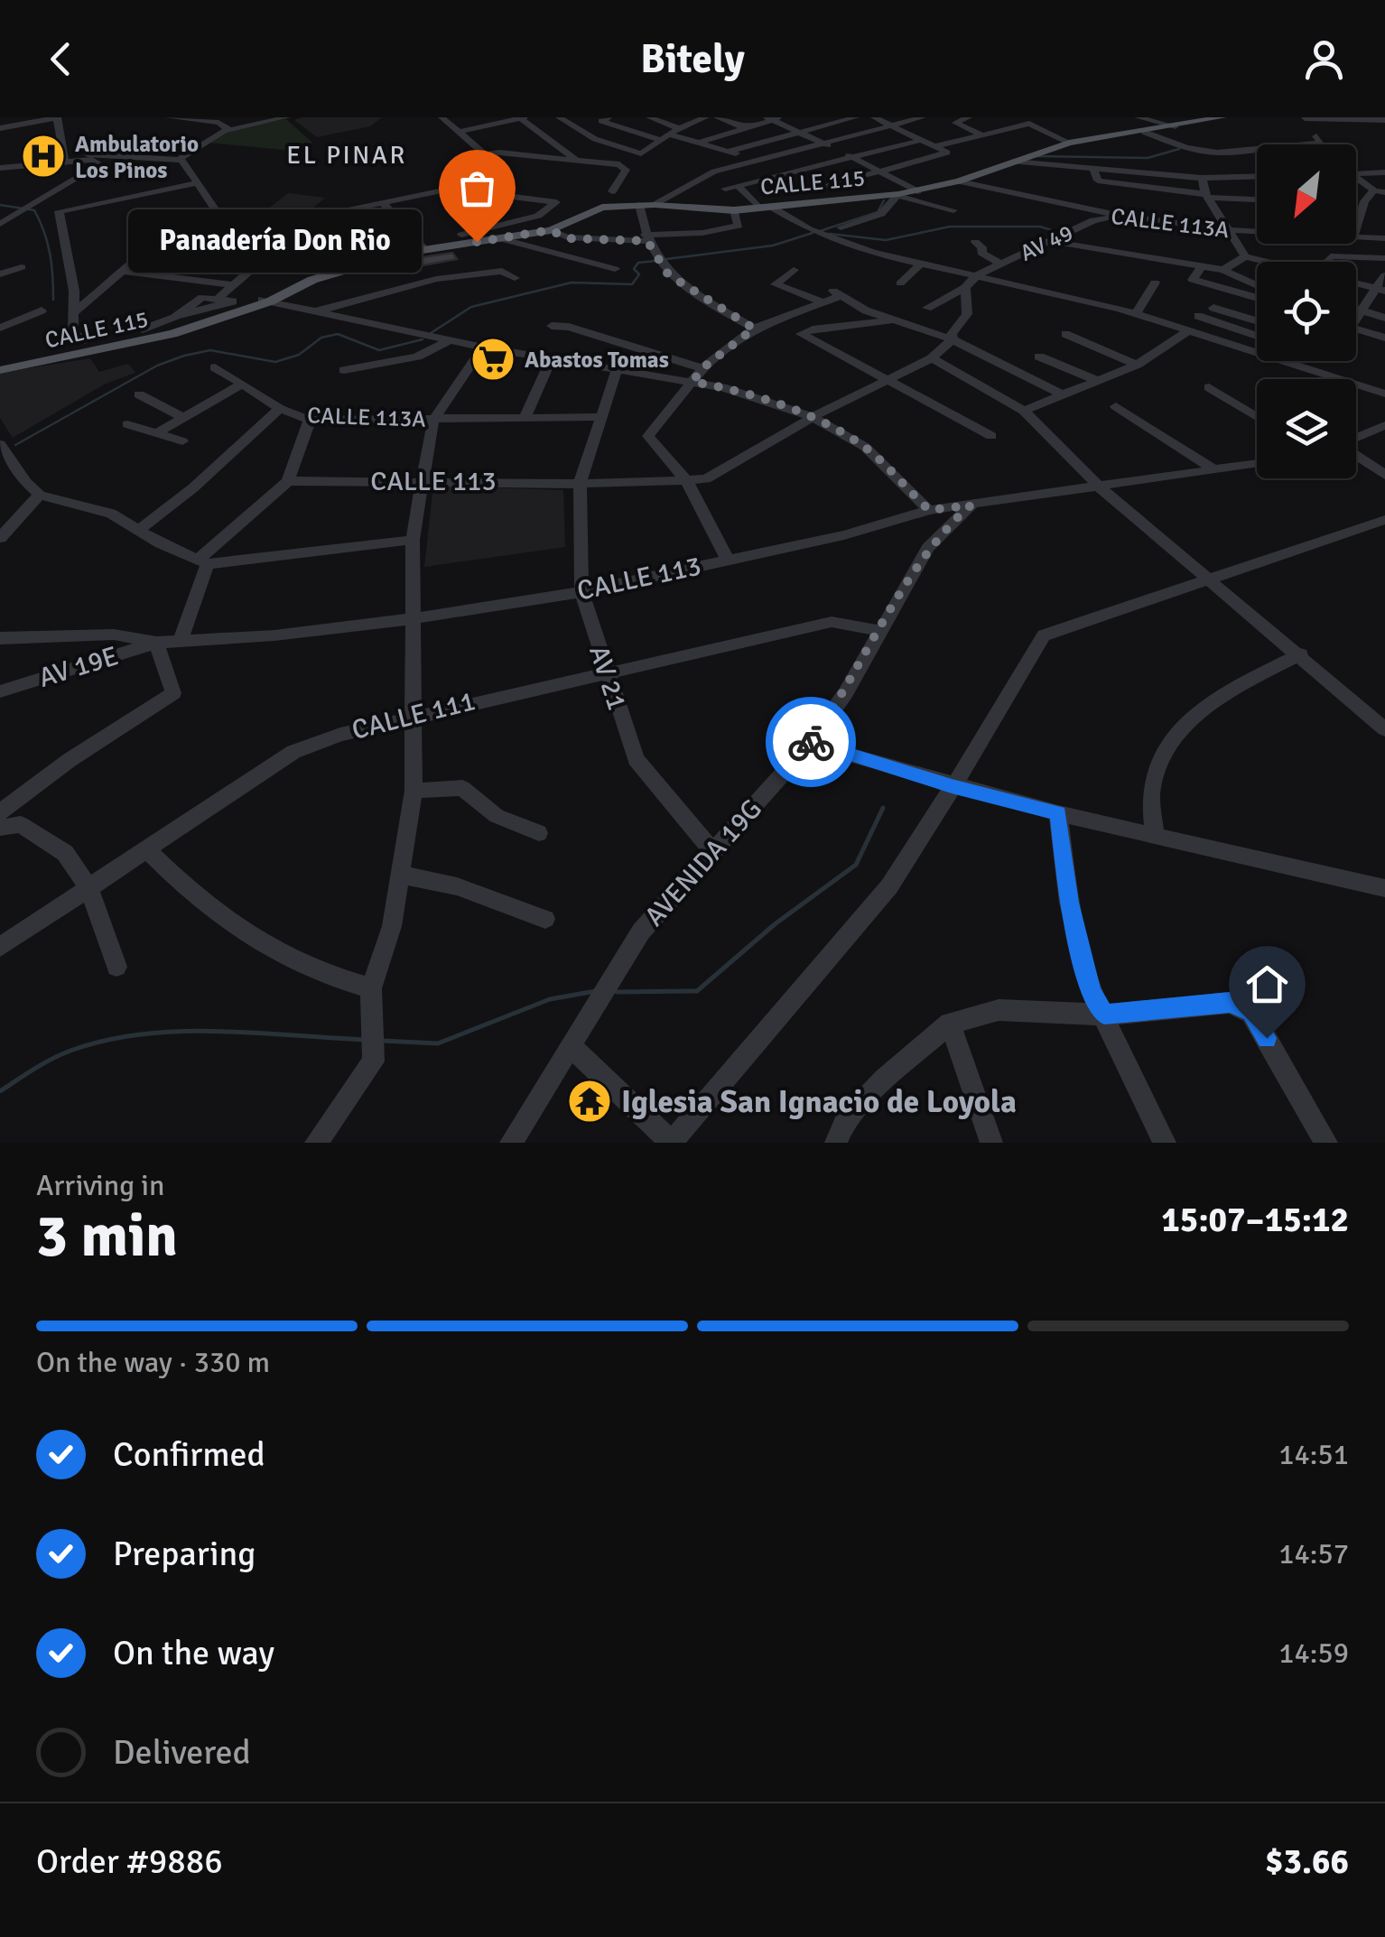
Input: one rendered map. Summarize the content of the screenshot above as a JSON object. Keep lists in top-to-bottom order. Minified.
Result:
{"streets":{"main road":["CALLE 115"],"street":["CALLE 113A","AV 49","CALLE 113","AV 19E","AV 21","CALLE 111","AVENIDA 19G"]},"crossings":[["CALLE 115","CALLE 113A"],["CALLE 113A","AV 49"],["CALLE 113A","AV 21"],["CALLE 113","AV 19E"],["CALLE 113","AV 21"],["CALLE 113","AVENIDA 19G"],["AV 21","CALLE 111"],["AV 21","AVENIDA 19G"],["CALLE 111","AVENIDA 19G"]],"districts":["EL PINAR"],"places":{"hospital":["Ambulatorio Los Pinos"],"other":["Panadería Don Rio"],"supermarket":["Abastos Tomas"],"temple":["Iglesia San Ignacio de Loyola"]},"north":"bottom left","page":{"header":"Bitely","bubble":"Panadería Don Rio","heading":["3 min","Arriving in","15:07–15:12"],"panel":["Order #9886","$3.66"],"bar":"On the way · 330 m","list":[["Confirmed","14:51"],["Preparing","14:57"],["On the way","14:59"],"Delivered"]}}
